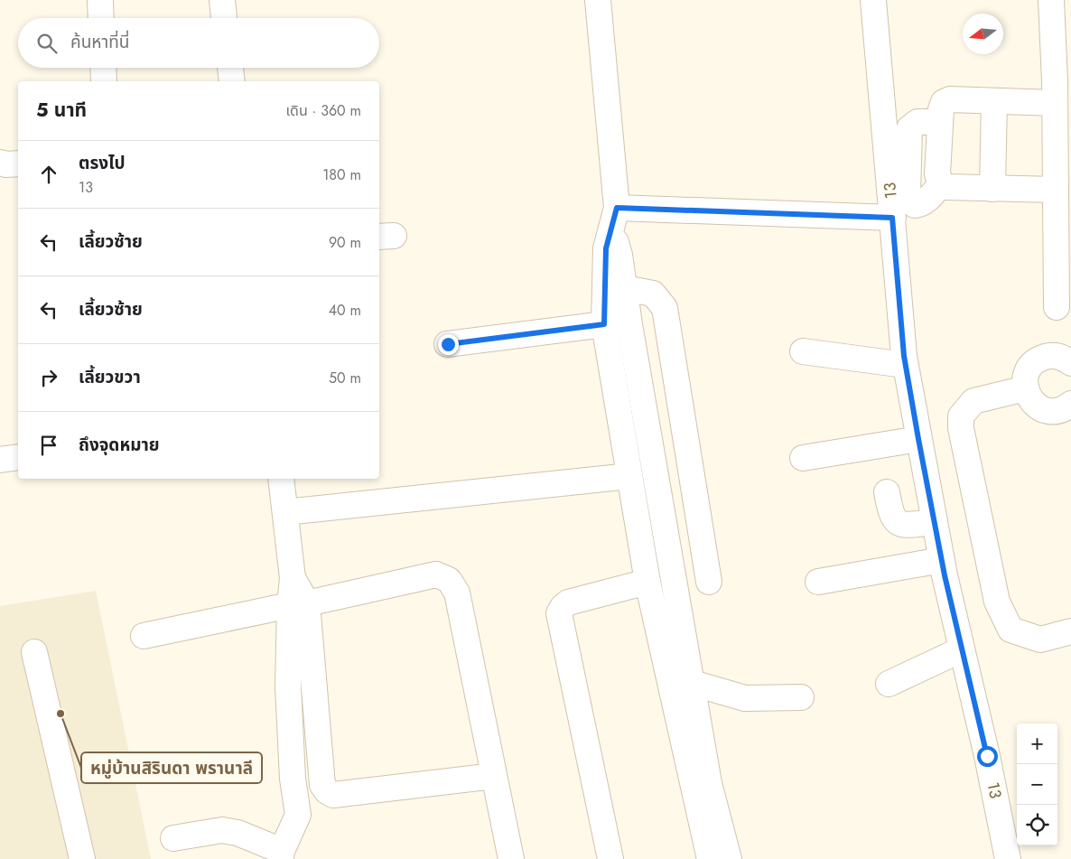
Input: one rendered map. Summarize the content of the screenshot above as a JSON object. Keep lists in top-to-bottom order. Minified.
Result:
{"streets":{"street":["13"]},"places":["หมู่บ้านสิรินดา พรานาลี"],"north":"left","page":{"search":"ค้นหาที่นี่","heading":["5 นาที","เดิน · 360 m"],"list":[["ตรงไป","13","180 m"],["เลี้ยวซ้าย","90 m"],["เลี้ยวซ้าย","40 m"],["เลี้ยวขวา","50 m"],"ถึงจุดหมาย"],"map_buttons":["+","−"]}}
